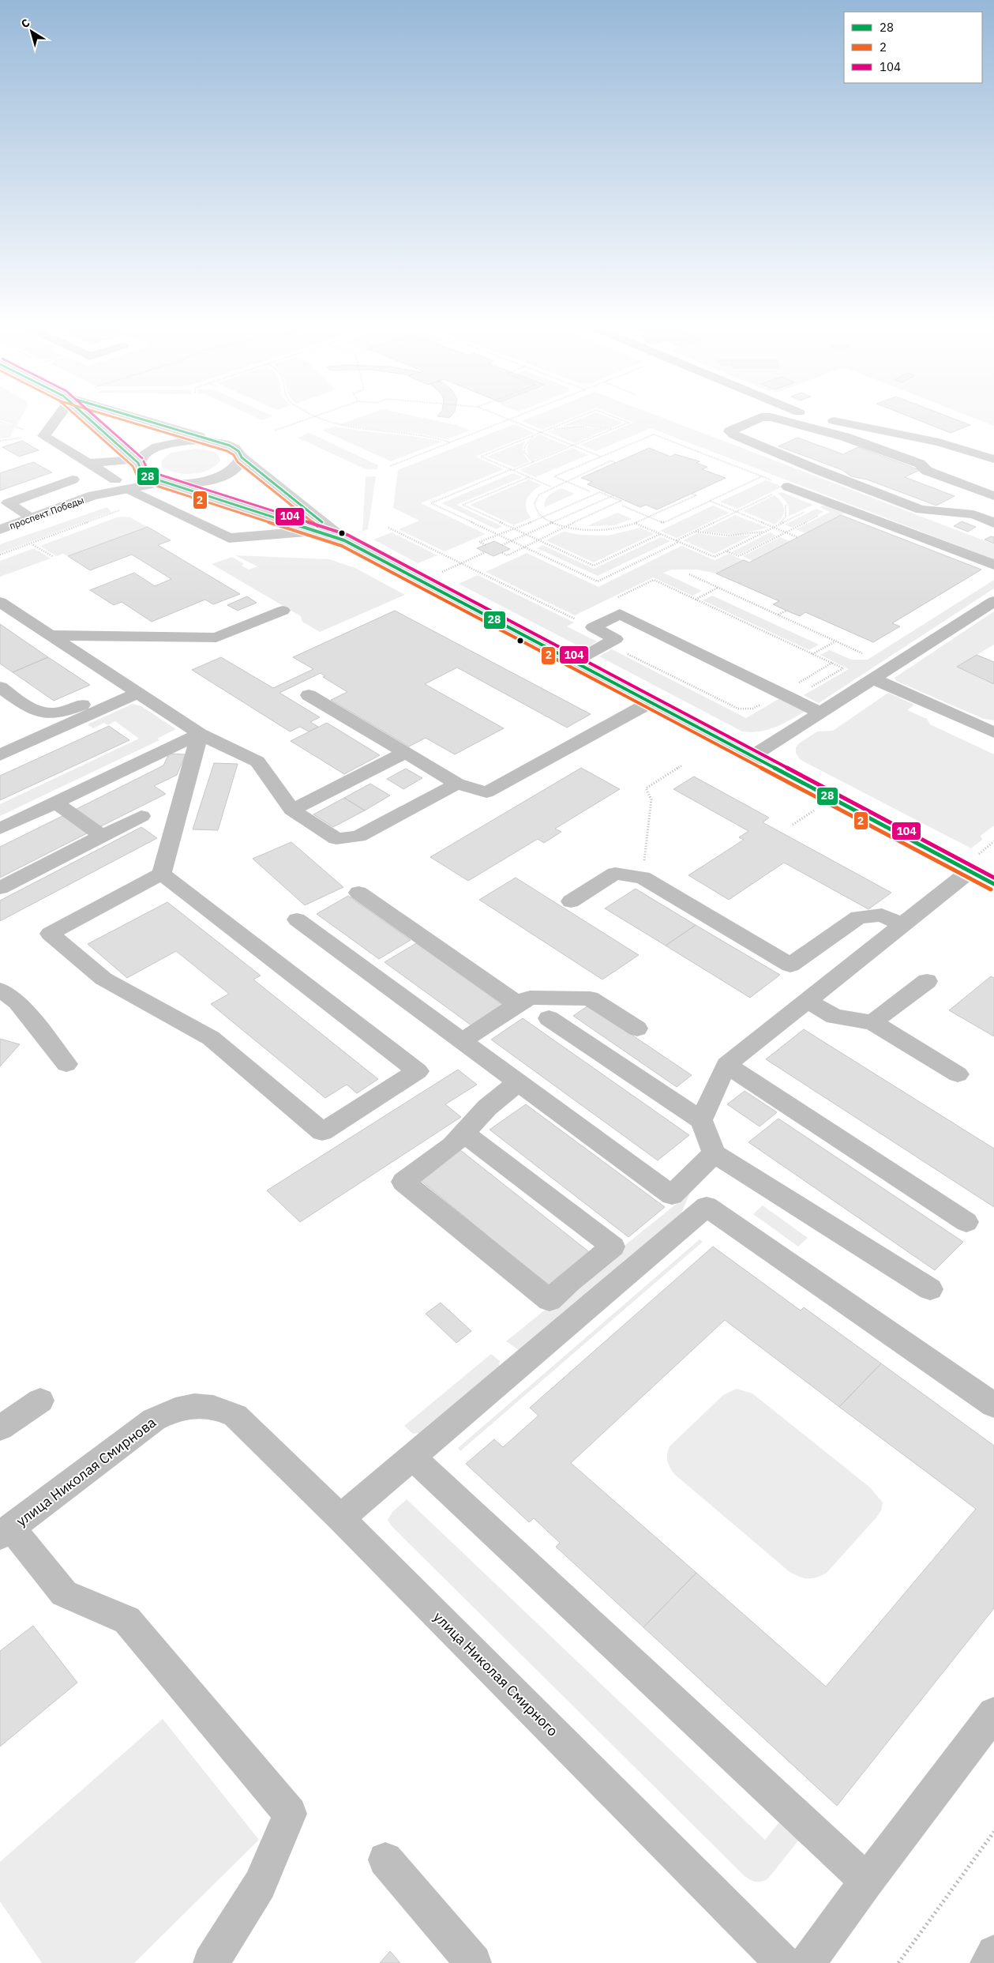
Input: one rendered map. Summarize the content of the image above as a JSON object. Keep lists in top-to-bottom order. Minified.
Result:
{"streets":{"main road":["проспект Победы","улица Николая Смирнова","улица Николая Смирного"]},"crossings":[["улица Николая Смирнова","улица Николая Смирного"]],"lines":["transit line 28","transit line 2","transit line 104"],"legend":["28","2","104"],"north":"top left"}
